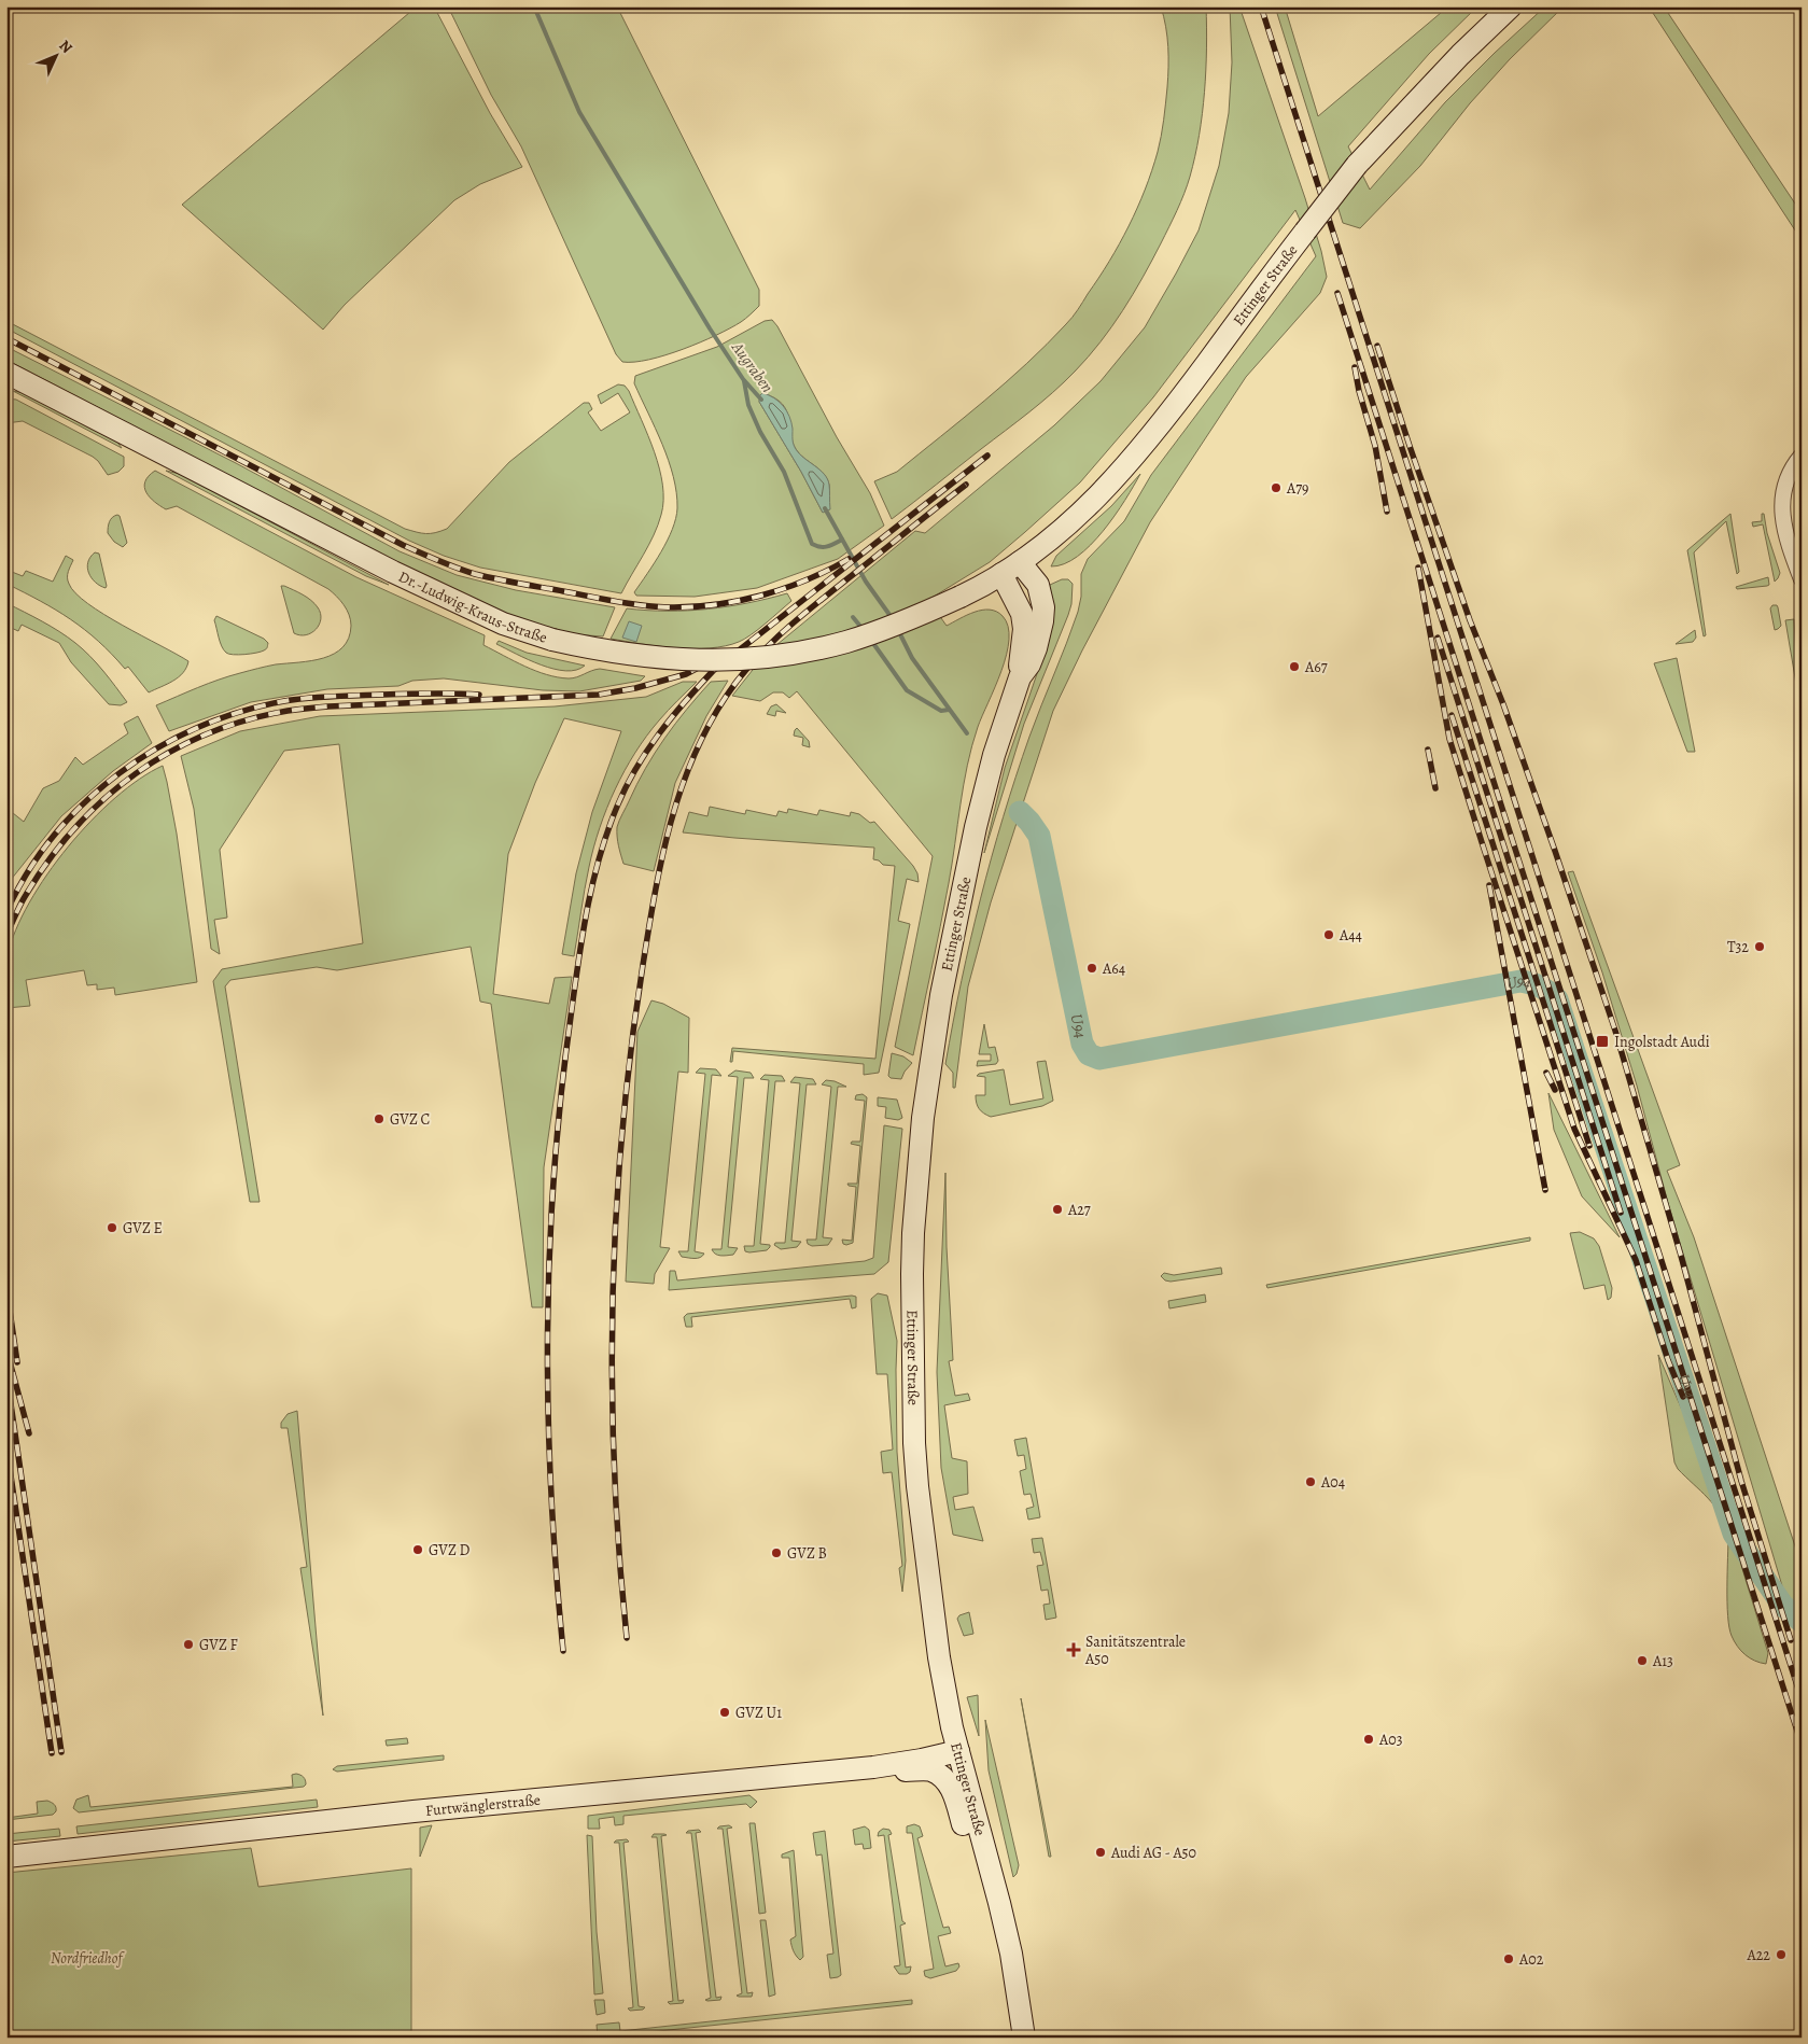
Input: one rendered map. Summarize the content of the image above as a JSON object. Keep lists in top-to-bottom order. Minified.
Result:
{"streets":{"main road":["Ettinger Straße","Dr.-Ludwig-Kraus-Straße","Furtwänglerstraße"]},"crossings":[["Ettinger Straße","Dr.-Ludwig-Kraus-Straße"],["Ettinger Straße","Furtwänglerstraße"]],"water":["Augraben","U94"],"parks":["Nordfriedhof"],"places":{"other":["A79","A67","A44","T32","A64","GVZ C","A27","GVZ E","A04","GVZ D","GVZ B","GVZ F","A13","GVZ U1","A03","Audi AG - A50","A22","A02"],"transit":["Ingolstadt Audi"],"health":["Sanitätszentrale A50"]},"north":"top right"}
